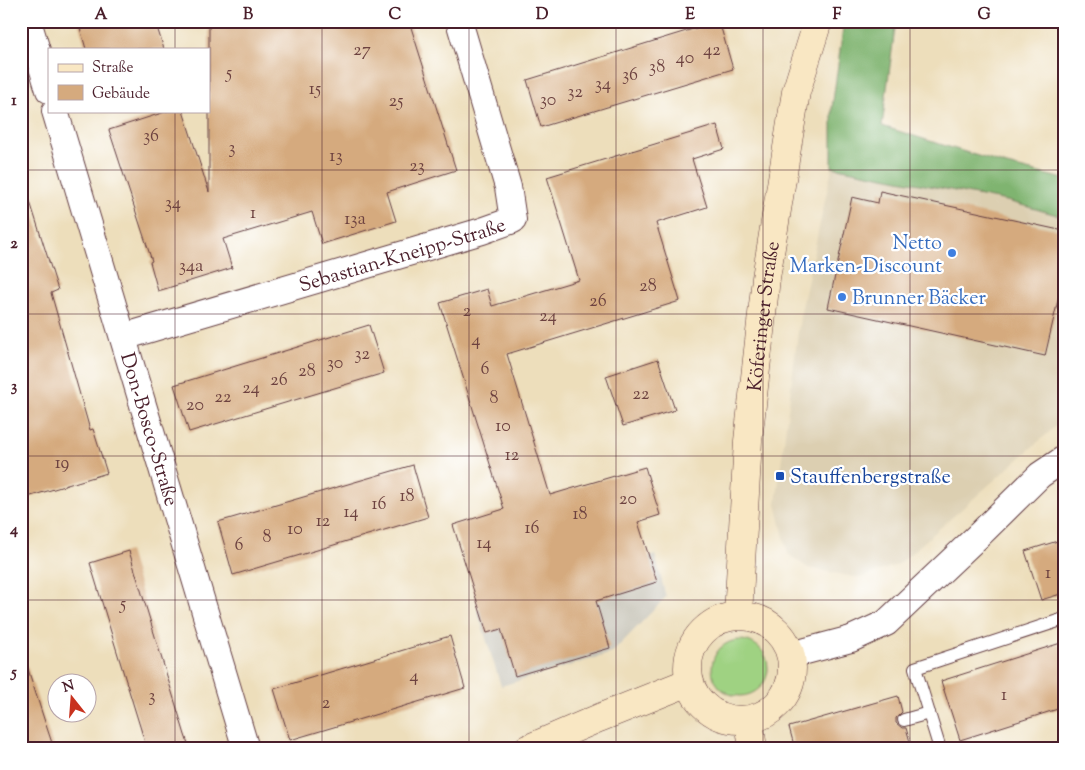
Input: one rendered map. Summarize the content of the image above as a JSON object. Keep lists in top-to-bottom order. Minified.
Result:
{"streets":{"street":["Sebastian-Kneipp-Straße","Köferinger Straße","Don-Bosco-Straße"]},"crossings":[["Sebastian-Kneipp-Straße","Don-Bosco-Straße"]],"places":{"other":["Netto Marken-Discount","Brunner Bäcker"],"transit":["Stauffenbergstraße"]},"house_numbers":["27","42","40","38","5","36","34","15","32","30","25","36","3","13","23","34","1","13a","34a","28","26","2","24","4","32","30","6","28","26","24","22","22","8","20","10","12","19","18","20","16","14","18","12","16","10","8","14","6","1","5","4","1","3","2"],"legend":["Straße","Gebäude"],"north":"top","grid":{"columns":["A","B","C","D","E","F","G"],"rows":["1","2","3","4","5"]}}
